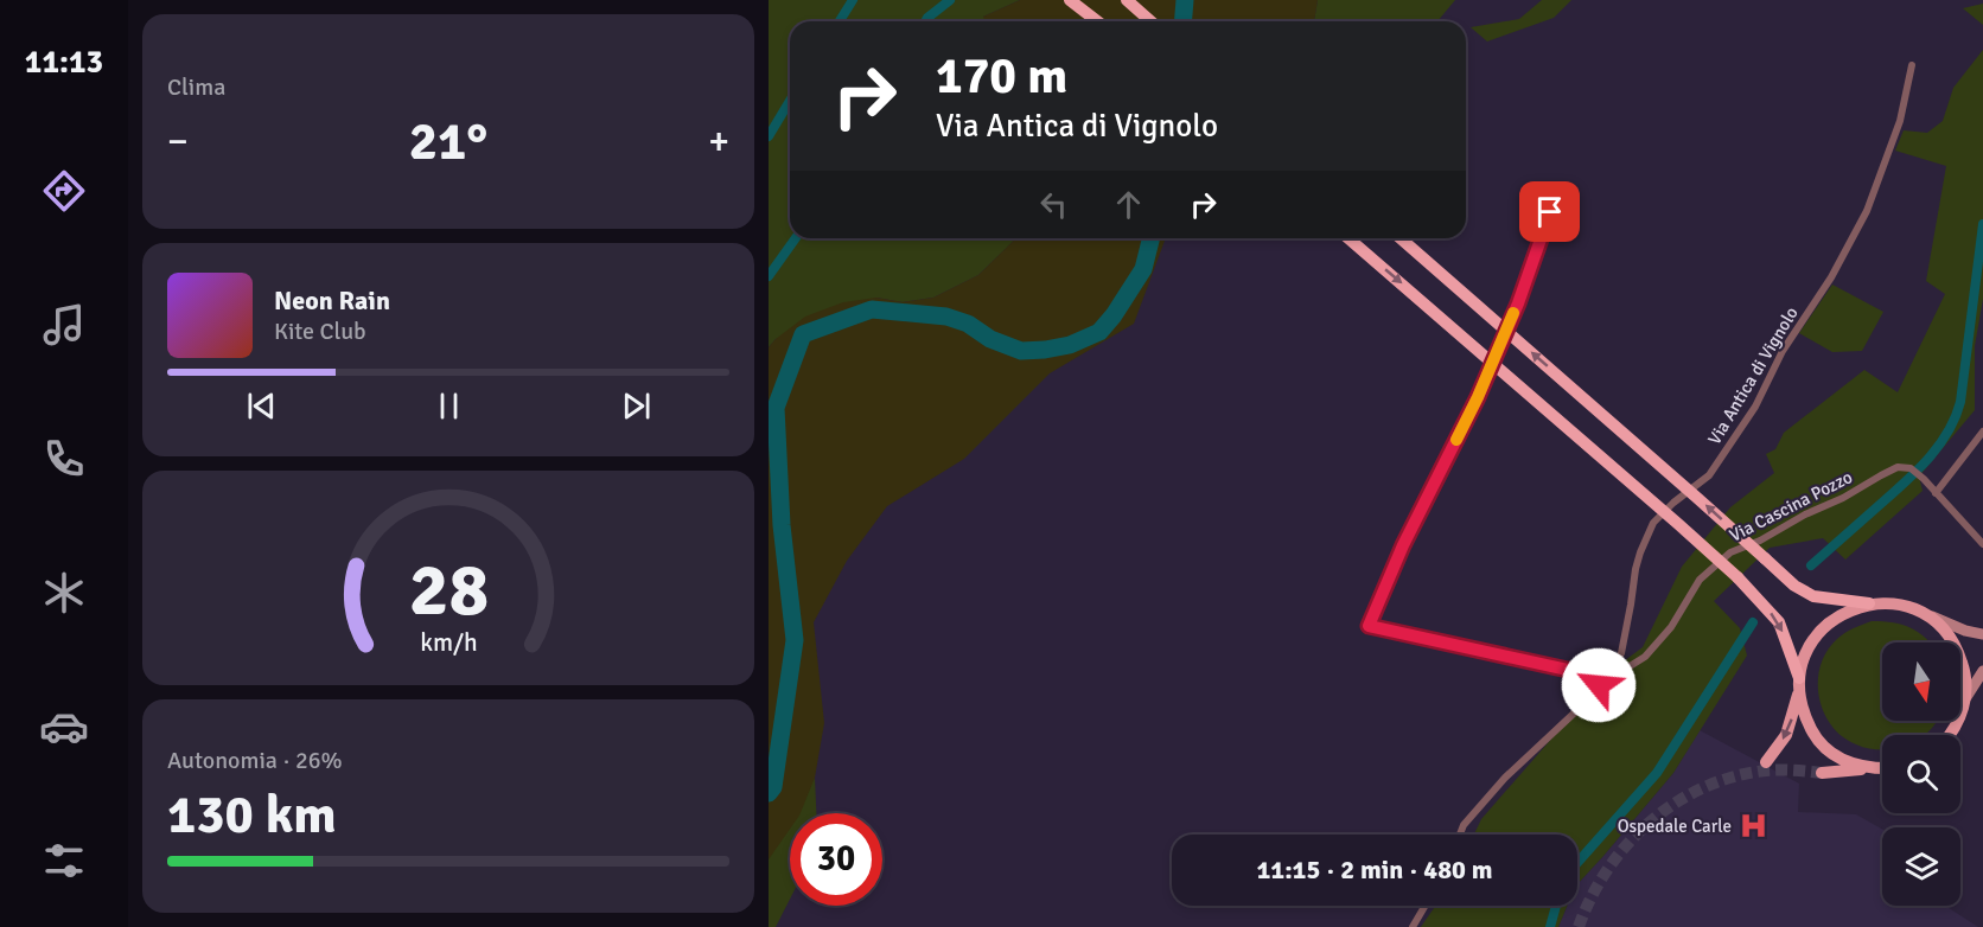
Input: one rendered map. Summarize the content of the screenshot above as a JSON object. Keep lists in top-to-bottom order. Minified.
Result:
{"streets":{"street":["Via Antica di Vignolo","Via Cascina Pozzo"]},"crossings":[["Via Antica di Vignolo","Via Cascina Pozzo"]],"places":{"hospital":["Ospedale Carle"]},"north":"bottom","page":{"tabs":"11:13","tile":["Clima",["Autonomia · 26%","130 km"]],"turn":["170 m","Via Antica di Vignolo"],"heat":["−","21°","+"],"song":["Neon Rain","Kite Club"],"limit":"30","trip":"11:15 · 2 min · 480 m","gauge":["28","km/h"]}}
